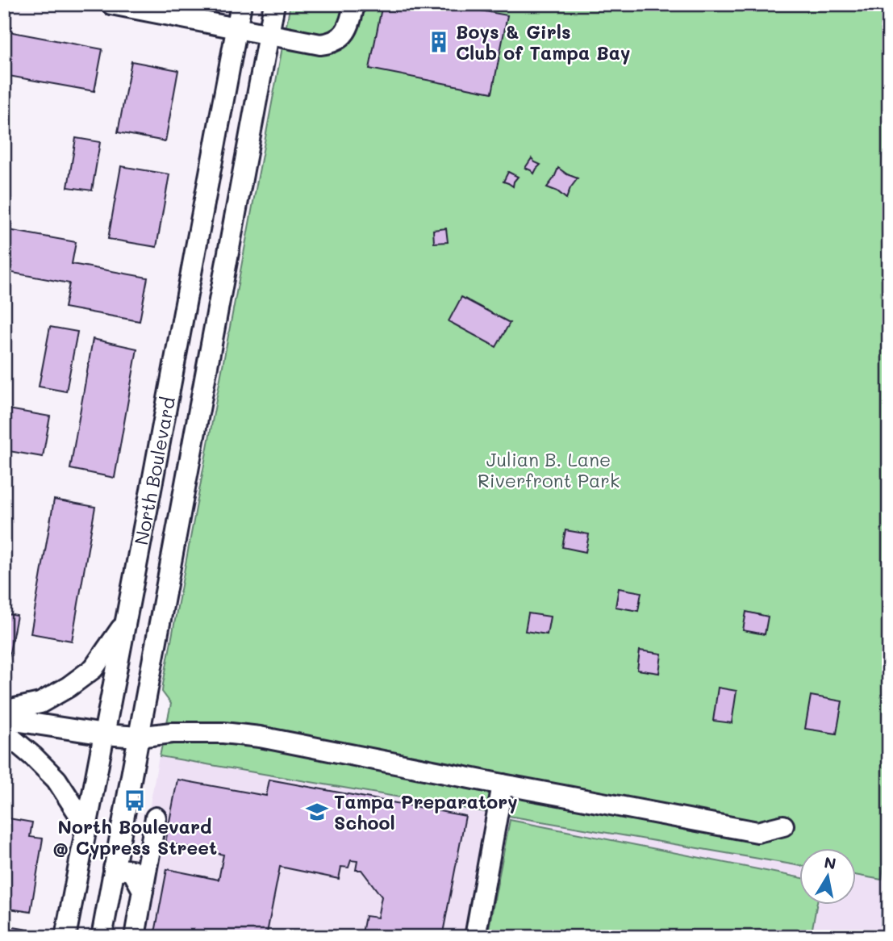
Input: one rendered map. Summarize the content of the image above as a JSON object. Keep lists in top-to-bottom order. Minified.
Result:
{"streets":{"street":["North Boulevard"]},"parks":["Julian B. Lane Riverfront Park"],"places":{"building":["Boys & Girls Club of Tampa Bay"],"bus stop":["North Boulevard @ Cypress Street"],"school or university":["Tampa Preparatory School"]},"north":"top"}
